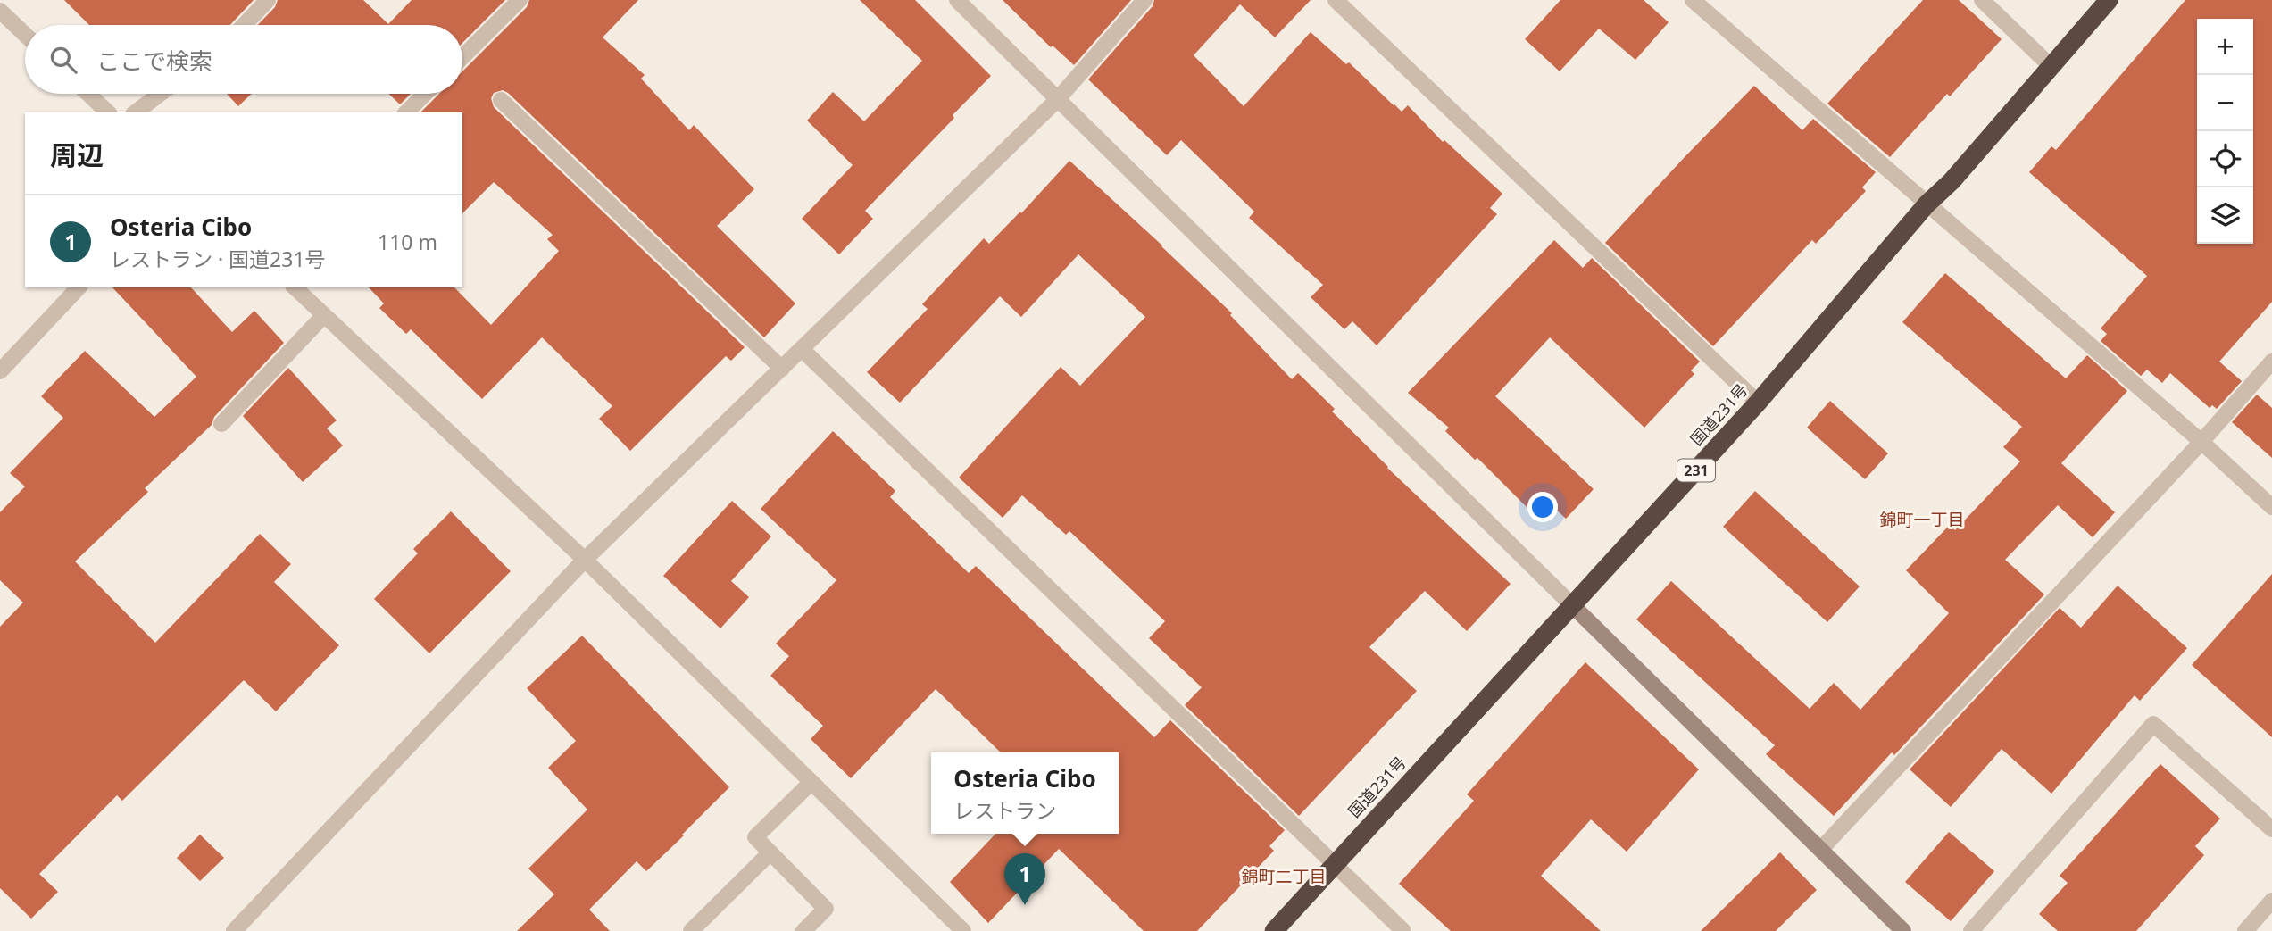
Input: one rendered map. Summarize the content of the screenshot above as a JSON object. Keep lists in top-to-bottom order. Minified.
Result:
{"streets":{"highway":["国道231号","231"]},"districts":["錦町一丁目","錦町二丁目"],"page":{"map_buttons":["+","−"],"search":"ここで検索","heading":"周辺","list":[{"mark":"1","name":"Osteria Cibo","note":"レストラン · 国道231号","value":"110 m"}],"popup":["Osteria Cibo","レストラン"],"pins":"1"}}
